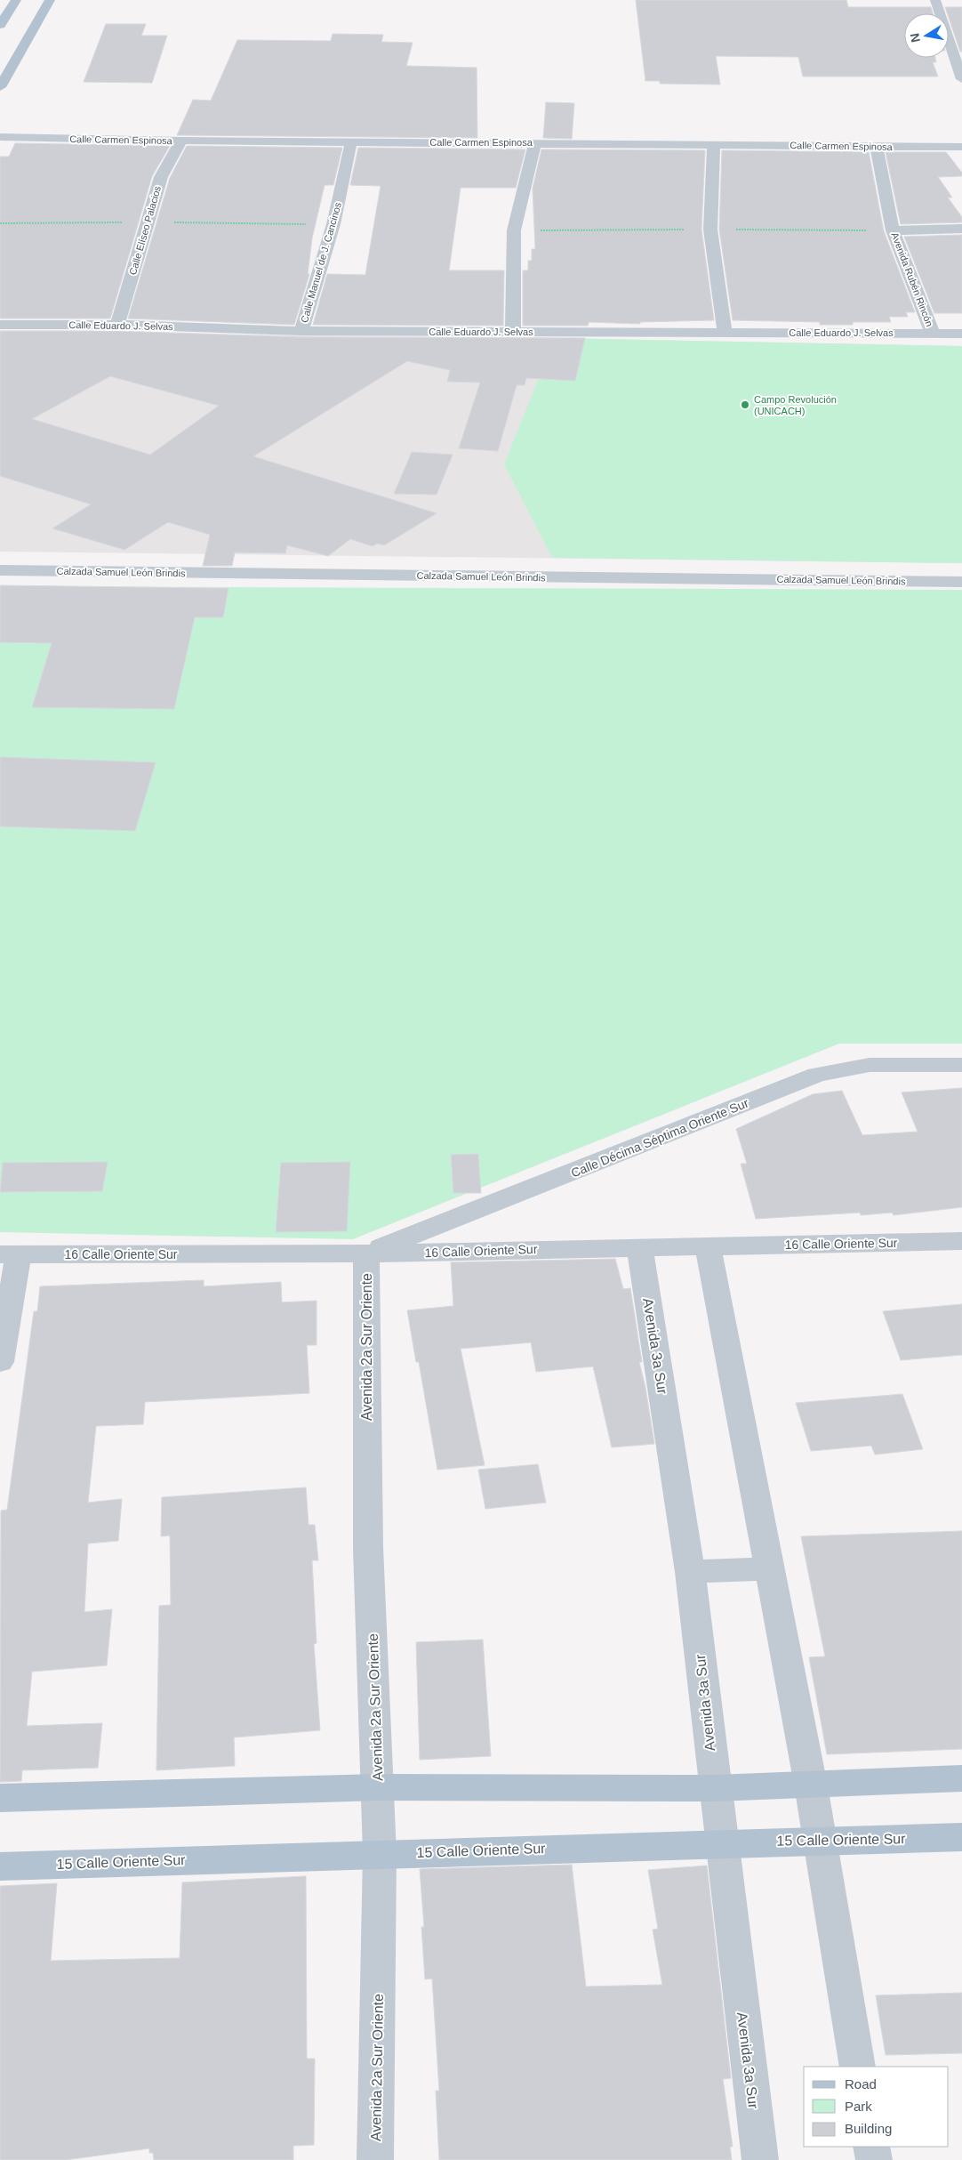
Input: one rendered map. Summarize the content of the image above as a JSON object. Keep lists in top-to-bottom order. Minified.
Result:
{"streets":{"main road":["15 Calle Oriente Sur"],"street":["Calle Carmen Espinosa","Calle Elíseo Palacios","Calle Manuel de J. Cancinos","Avenida Rubén Rincón","Calle Eduardo J. Selvas","Calzada Samuel León Brindis","Calle Décima Séptima Oriente Sur","16 Calle Oriente Sur","Avenida 3a Sur","Avenida 2a Sur Oriente"]},"crossings":[["Calle Carmen Espinosa","Calle Elíseo Palacios"],["Calle Carmen Espinosa","Calle Manuel de J. Cancinos"],["Calle Carmen Espinosa","Avenida Rubén Rincón"],["Calle Elíseo Palacios","Calle Eduardo J. Selvas"],["Calle Manuel de J. Cancinos","Calle Eduardo J. Selvas"],["Avenida Rubén Rincón","Calle Eduardo J. Selvas"],["Calle Décima Séptima Oriente Sur","16 Calle Oriente Sur"],["Calle Décima Séptima Oriente Sur","Avenida 2a Sur Oriente"],["16 Calle Oriente Sur","Avenida 3a Sur"],["16 Calle Oriente Sur","Avenida 2a Sur Oriente"],["Avenida 3a Sur","15 Calle Oriente Sur"],["Avenida 2a Sur Oriente","15 Calle Oriente Sur"]],"places":["Campo Revolución (UNICACH)"],"legend":["Road","Park","Building"],"north":"left"}
